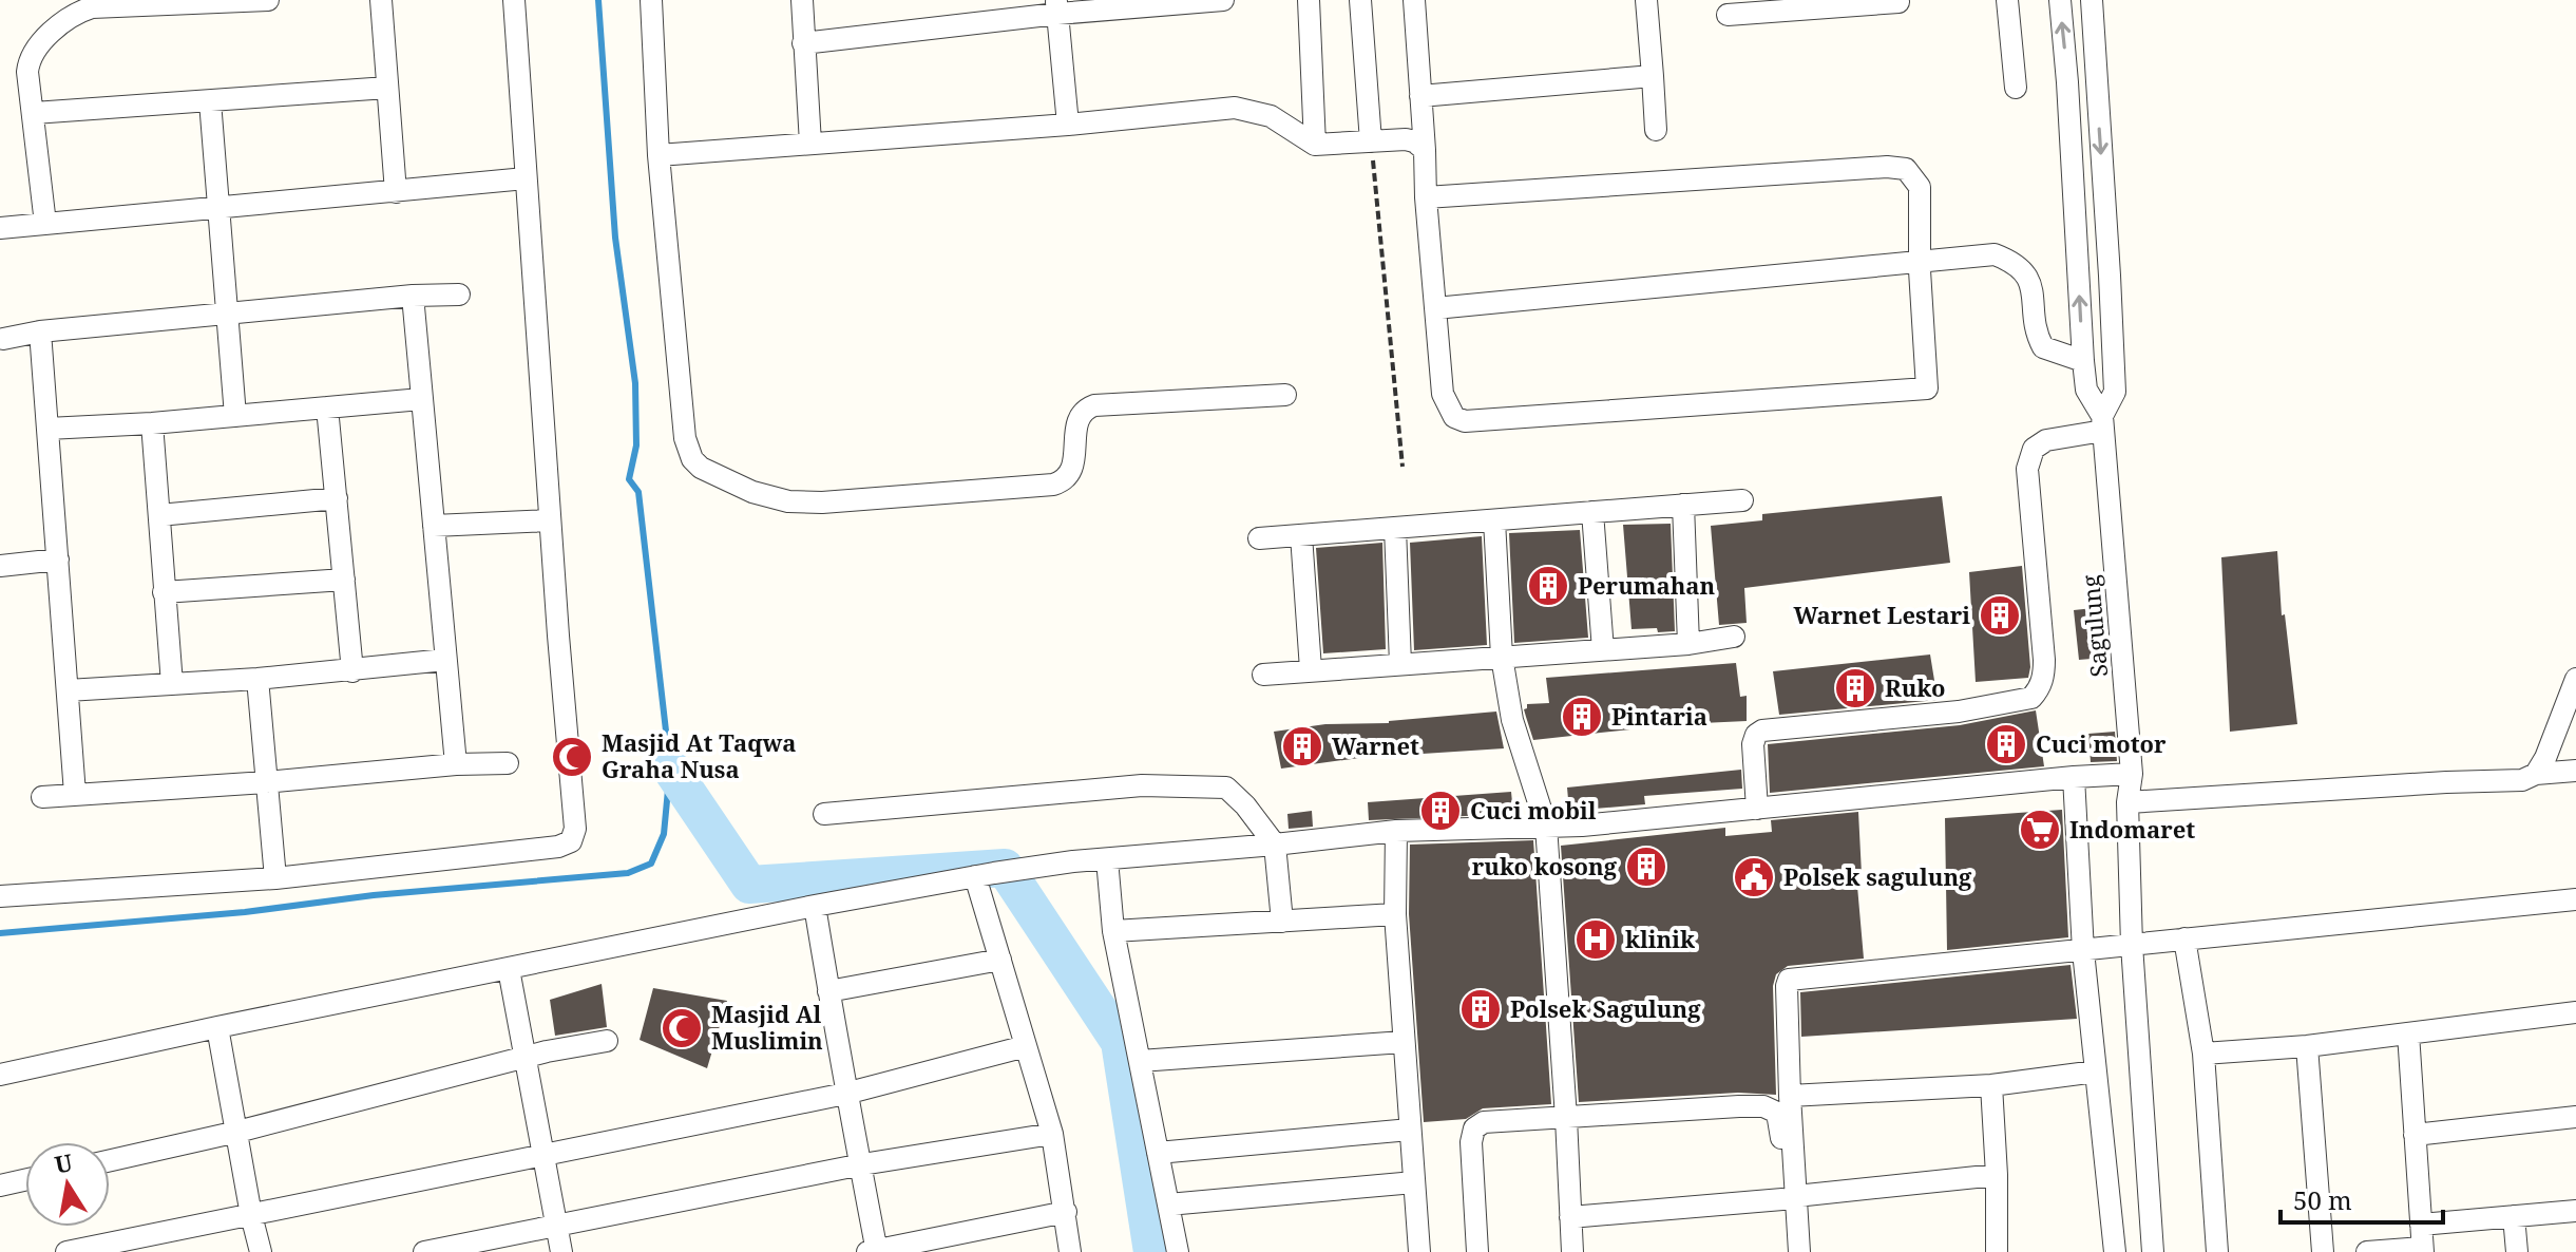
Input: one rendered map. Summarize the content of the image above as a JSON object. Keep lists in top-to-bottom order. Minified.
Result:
{"streets":{"street":["Sagulung"]},"places":{"building":["Perumahan","Warnet Lestari","Ruko","Pintaria","Cuci motor","Warnet","Cuci mobil","ruko kosong","Polsek Sagulung"],"mosque":["Masjid At Taqwa Graha Nusa","Masjid Al Muslimin"],"supermarket":["Indomaret"],"public building":["Polsek sagulung"],"hospital":["klinik"]},"scale_bar":"50 m","north":"top"}
